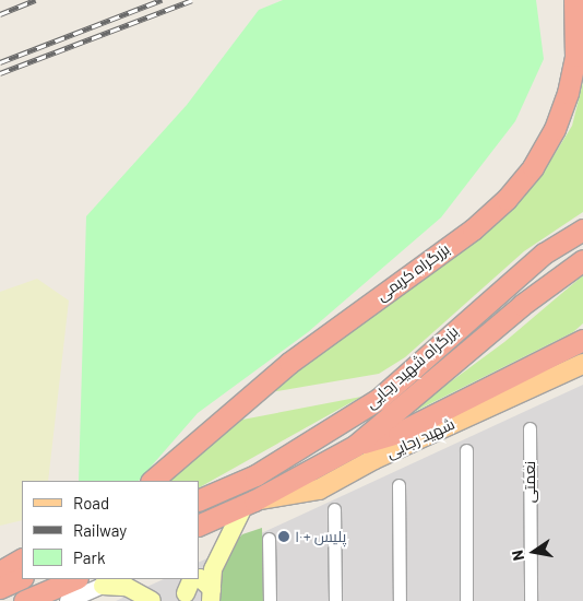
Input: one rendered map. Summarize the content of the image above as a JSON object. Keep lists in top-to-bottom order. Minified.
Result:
{"streets":{"highway":["بزرگراه کریمی","بزرگراه شهید رجایی"],"main road":["شهید رجایی"],"street":["نعمتی"]},"crossings":[["بزرگراه شهید رجایی","شهید رجایی"]],"places":["پلیس +۱۰"],"legend":["Road","Railway","Park"],"north":"left"}
